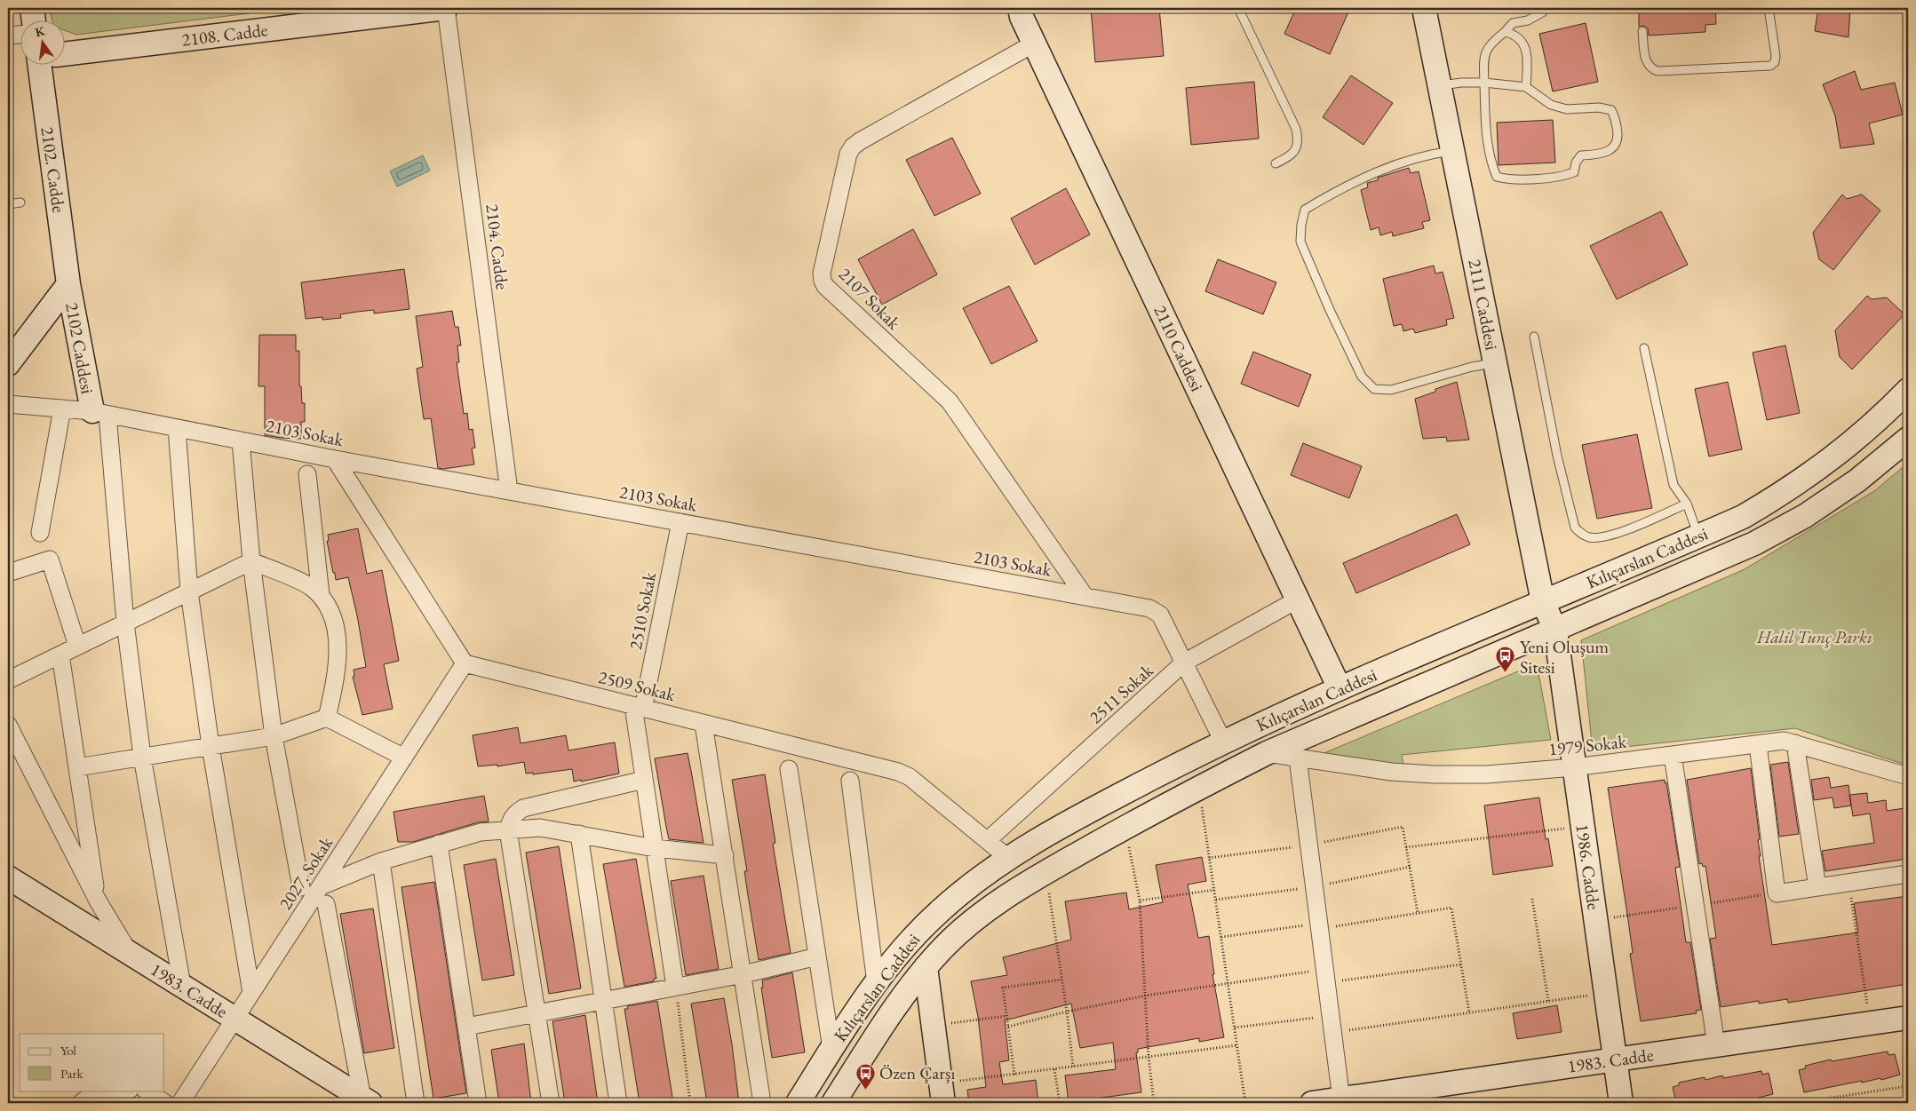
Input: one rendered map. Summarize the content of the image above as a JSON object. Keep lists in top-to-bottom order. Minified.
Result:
{"streets":{"street":["2108. Cadde","2102. Cadde","2104. Cadde","2107 Sokak","2111 Caddesi","2102 Caddesi","2110 Caddesi","2103 Sokak","Kılıçarslan Caddesi","2510 Sokak","2509 Sokak","2511 Sokak","1979 Sokak","1986. Cadde","2027. Sokak","1983. Cadde"]},"crossings":[["2108. Cadde","2104. Cadde"],["2102. Cadde","2102 Caddesi"],["2104. Cadde","2103 Sokak"],["2107 Sokak","2110 Caddesi"],["2107 Sokak","2103 Sokak"],["2111 Caddesi","Kılıçarslan Caddesi"],["2111 Caddesi","1986. Cadde"],["2102 Caddesi","2103 Sokak"],["2110 Caddesi","Kılıçarslan Caddesi"],["2110 Caddesi","2511 Sokak"],["2103 Sokak","Kılıçarslan Caddesi"],["2103 Sokak","2510 Sokak"],["2103 Sokak","2511 Sokak"],["Kılıçarslan Caddesi","2509 Sokak"],["Kılıçarslan Caddesi","1979 Sokak"],["Kılıçarslan Caddesi","1986. Cadde"],["2510 Sokak","2509 Sokak"],["2509 Sokak","2511 Sokak"],["2509 Sokak","2027. Sokak"],["1979 Sokak","1986. Cadde"],["1986. Cadde","1983. Cadde"],["2027. Sokak","1983. Cadde"]],"parks":["Halil Tunç Parkı"],"places":{"bus stop":["Yeni Oluşum Sitesi","Özen Çarşı"]},"legend":["Yol","Park"],"north":"top"}
